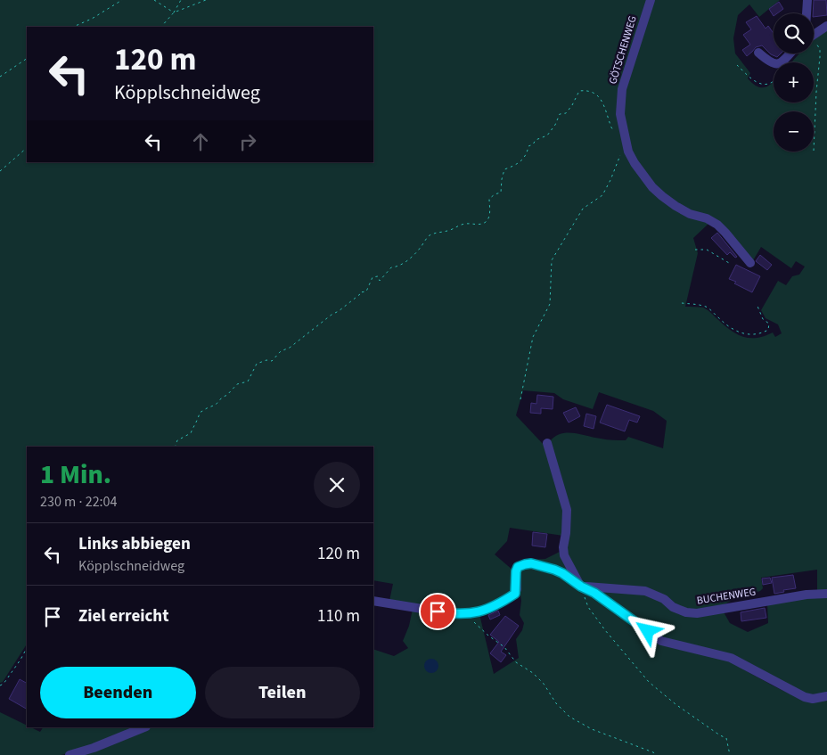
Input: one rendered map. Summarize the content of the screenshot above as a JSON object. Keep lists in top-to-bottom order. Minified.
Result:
{"streets":{"street":["GÖTSCHENWEG","BUCHENWEG"]},"page":{"map_buttons":["+","−"],"turn":["120 m","Köpplschneidweg"],"heading":["1 Min.","230 m · 22:04"],"list":[{"name":"Links abbiegen","note":"Köpplschneidweg","value":"120 m"},{"name":"Ziel erreicht","value":"110 m"}],"buttons":["Beenden","Teilen"]}}
